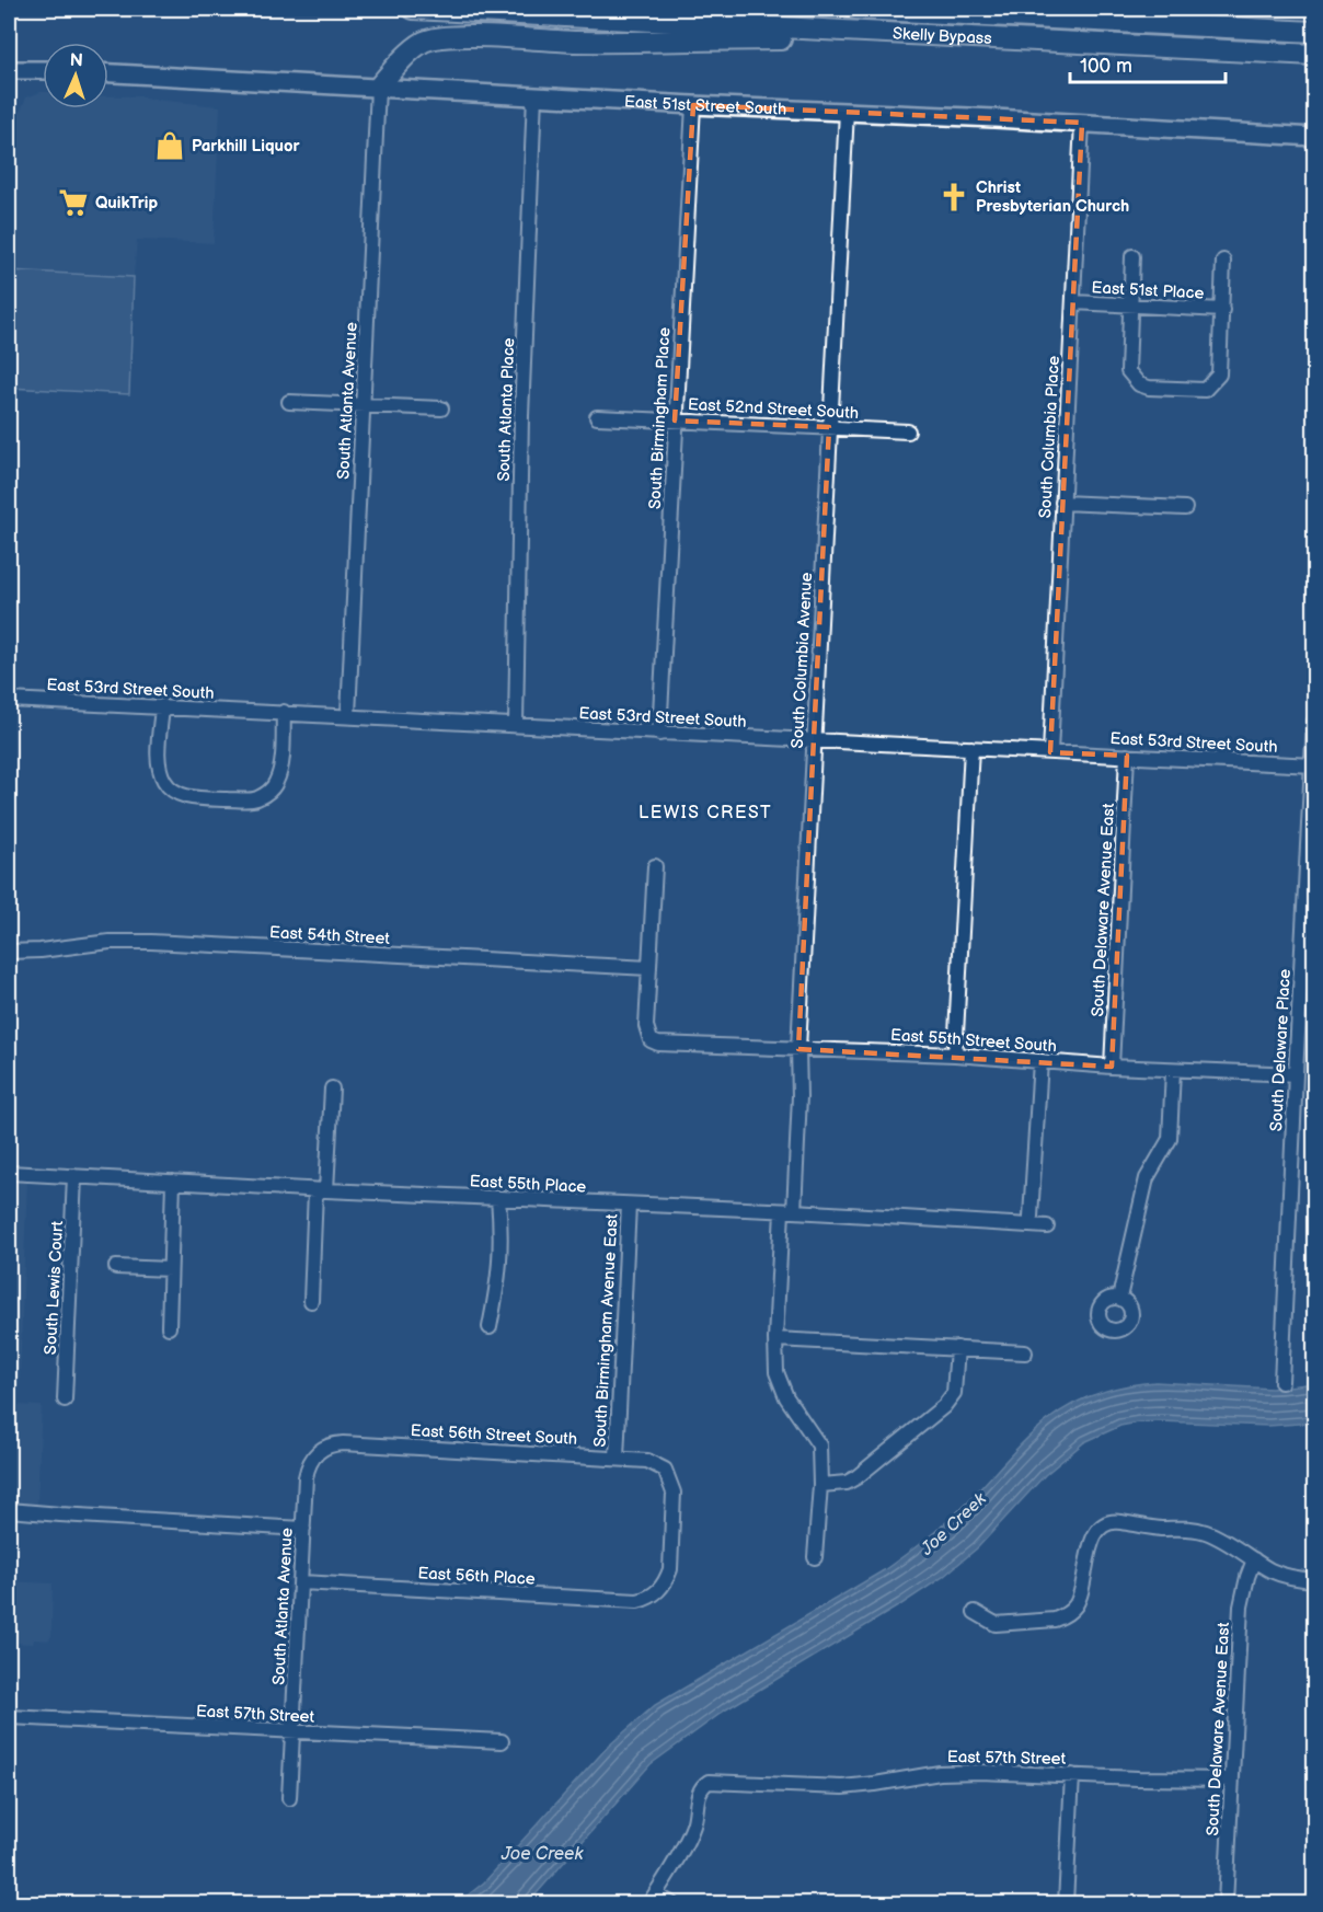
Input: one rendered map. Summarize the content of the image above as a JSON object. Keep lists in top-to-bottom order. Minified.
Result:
{"streets":{"highway":["Skelly Bypass"],"main road":["East 51st Street South"],"street":["East 51st Place","South Atlanta Avenue","East 52nd Street South","South Atlanta Place","South Birmingham Place","South Columbia Place","South Columbia Avenue","East 53rd Street South","South Delaware Avenue East","East 54th Street","East 55th Street South","South Delaware Place","East 55th Place","South Lewis Court","South Birmingham Avenue East","East 56th Street South","East 56th Place","East 57th Street"]},"crossings":[["East 51st Street South","South Atlanta Avenue"],["East 51st Street South","South Atlanta Place"],["East 51st Street South","South Birmingham Place"],["East 51st Street South","South Columbia Place"],["East 51st Street South","South Columbia Avenue"],["East 51st Place","South Columbia Place"],["South Atlanta Avenue","East 53rd Street South"],["South Atlanta Avenue","East 56th Street South"],["South Atlanta Avenue","East 56th Place"],["South Atlanta Avenue","East 57th Street"],["East 52nd Street South","South Birmingham Place"],["East 52nd Street South","South Columbia Avenue"],["South Atlanta Place","East 53rd Street South"],["South Birmingham Place","East 53rd Street South"],["South Columbia Place","East 53rd Street South"],["South Columbia Avenue","East 53rd Street South"],["South Columbia Avenue","East 55th Street South"],["South Columbia Avenue","East 55th Place"],["East 53rd Street South","South Delaware Avenue East"],["East 53rd Street South","South Delaware Place"],["South Delaware Avenue East","East 55th Street South"],["South Delaware Avenue East","East 57th Street"],["East 54th Street","East 55th Street South"],["East 55th Street South","South Delaware Place"],["East 55th Place","South Lewis Court"],["East 55th Place","South Birmingham Avenue East"],["South Birmingham Avenue East","East 56th Street South"],["East 56th Street South","East 56th Place"]],"districts":["LEWIS CREST"],"water":["Joe Creek"],"places":{"shop":["Parkhill Liquor"],"church":["Christ Presbyterian Church"],"supermarket":["QuikTrip"]},"scale_bar":"100 m","north":"top"}
